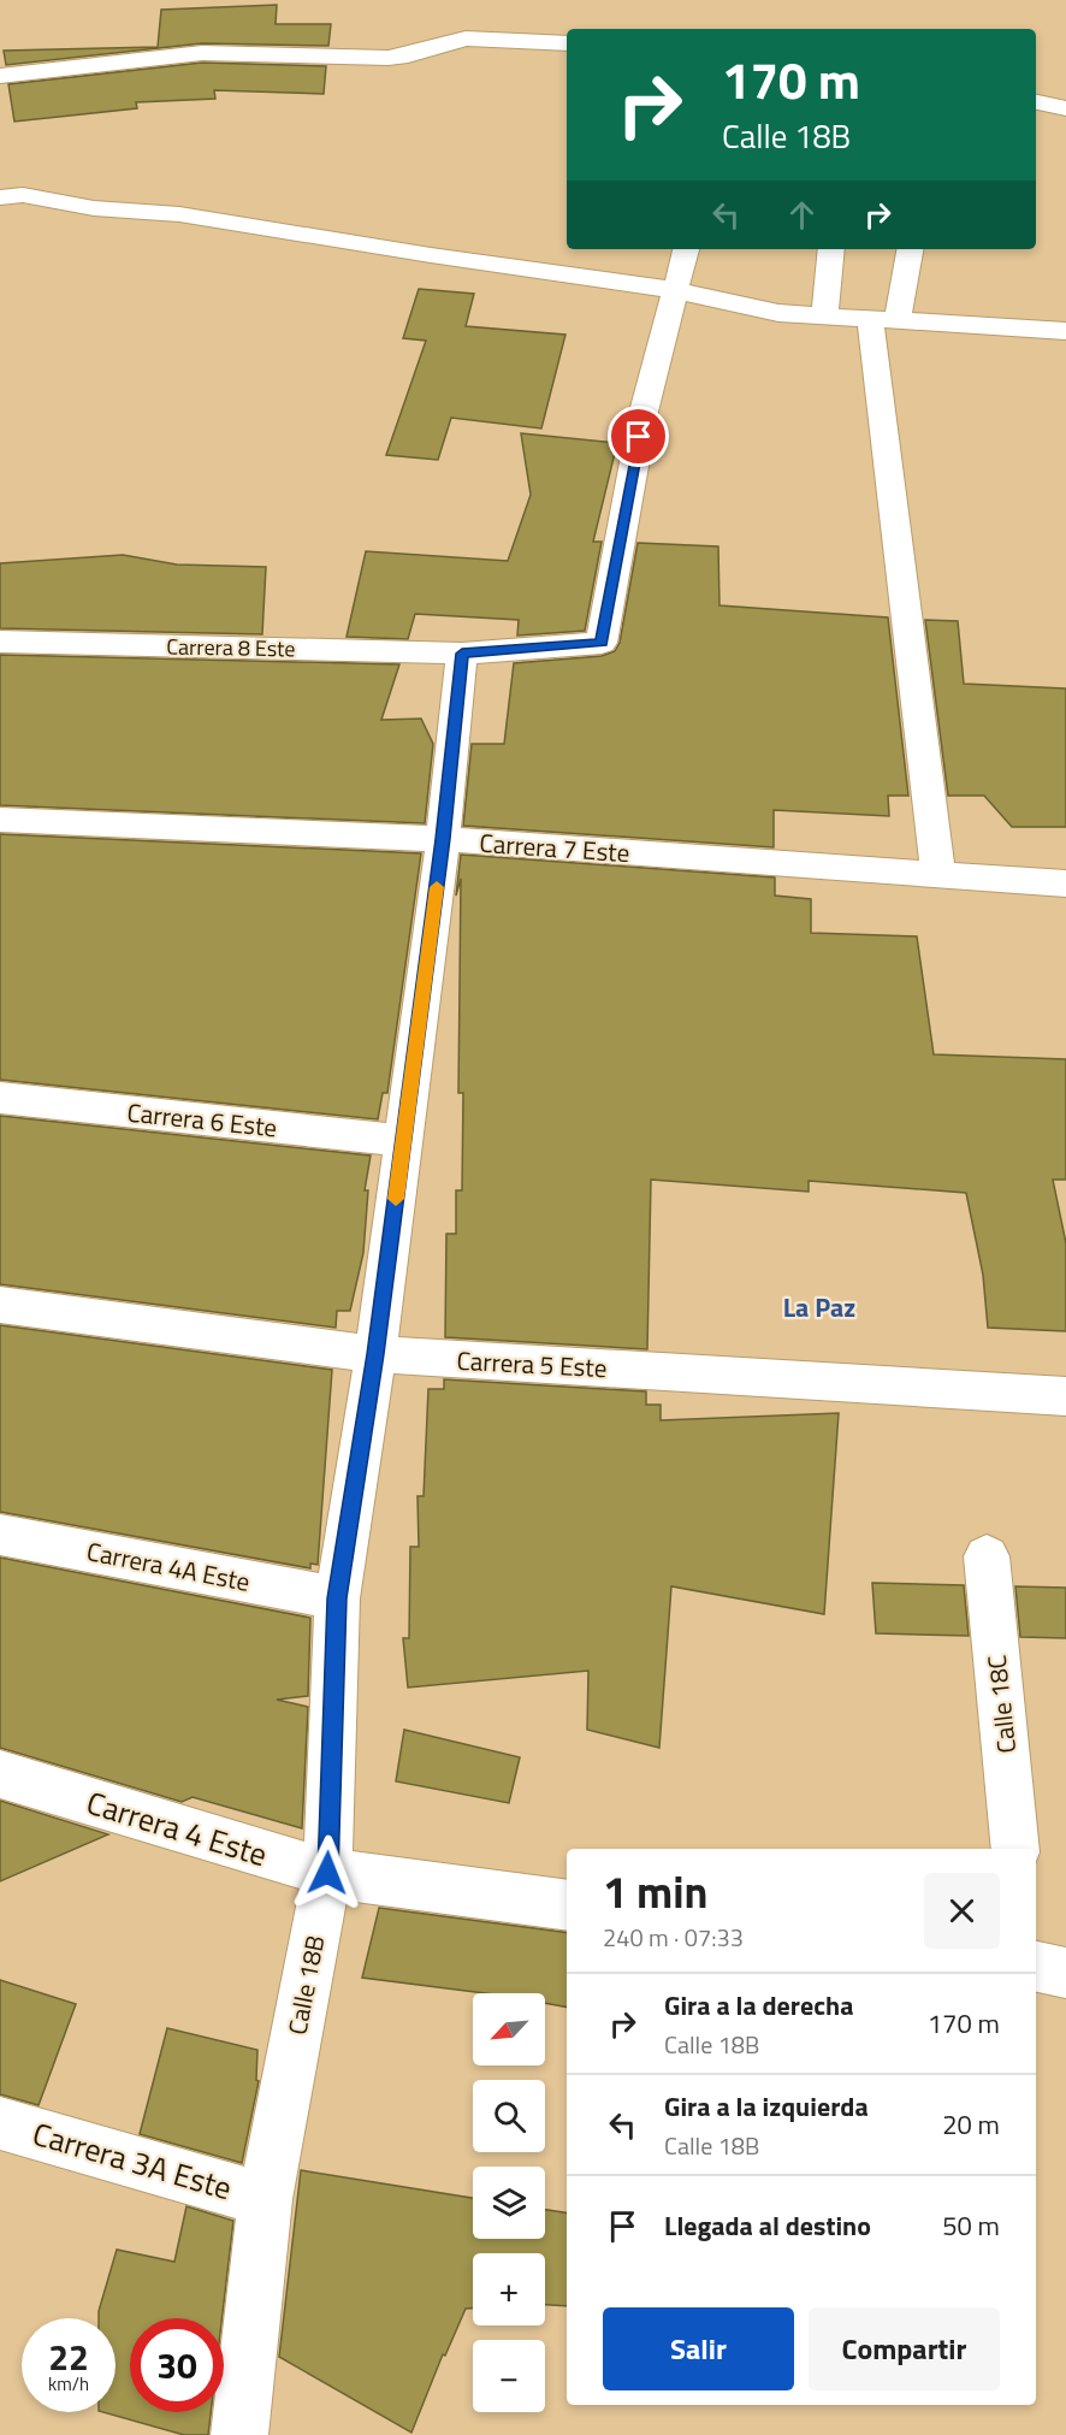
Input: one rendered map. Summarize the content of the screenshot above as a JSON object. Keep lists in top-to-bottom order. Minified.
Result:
{"streets":{"street":["Carrera 8 Este","Carrera 7 Este","Carrera 6 Este","Carrera 5 Este","Carrera 4A Este","Calle 18C","Carrera 4 Este","Calle 18B","Carrera 3A Este"]},"crossings":[["Carrera 8 Este","Calle 18B"],["Carrera 7 Este","Calle 18B"],["Carrera 6 Este","Calle 18B"],["Carrera 5 Este","Calle 18B"],["Carrera 4A Este","Calle 18B"],["Carrera 4 Este","Calle 18B"],["Calle 18B","Carrera 3A Este"]],"districts":["La Paz"],"north":"bottom left","page":{"turn":["170 m","Calle 18B"],"heading":["1 min","240 m · 07:33"],"list":[{"name":"Gira a la derecha","note":"Calle 18B","value":"170 m"},{"name":"Gira a la izquierda","note":"Calle 18B","value":"20 m"},{"name":"Llegada al destino","value":"50 m"}],"map_buttons":["+","−"],"buttons":["Salir","Compartir"],"speed":"22 km/h","limit":"30"}}
